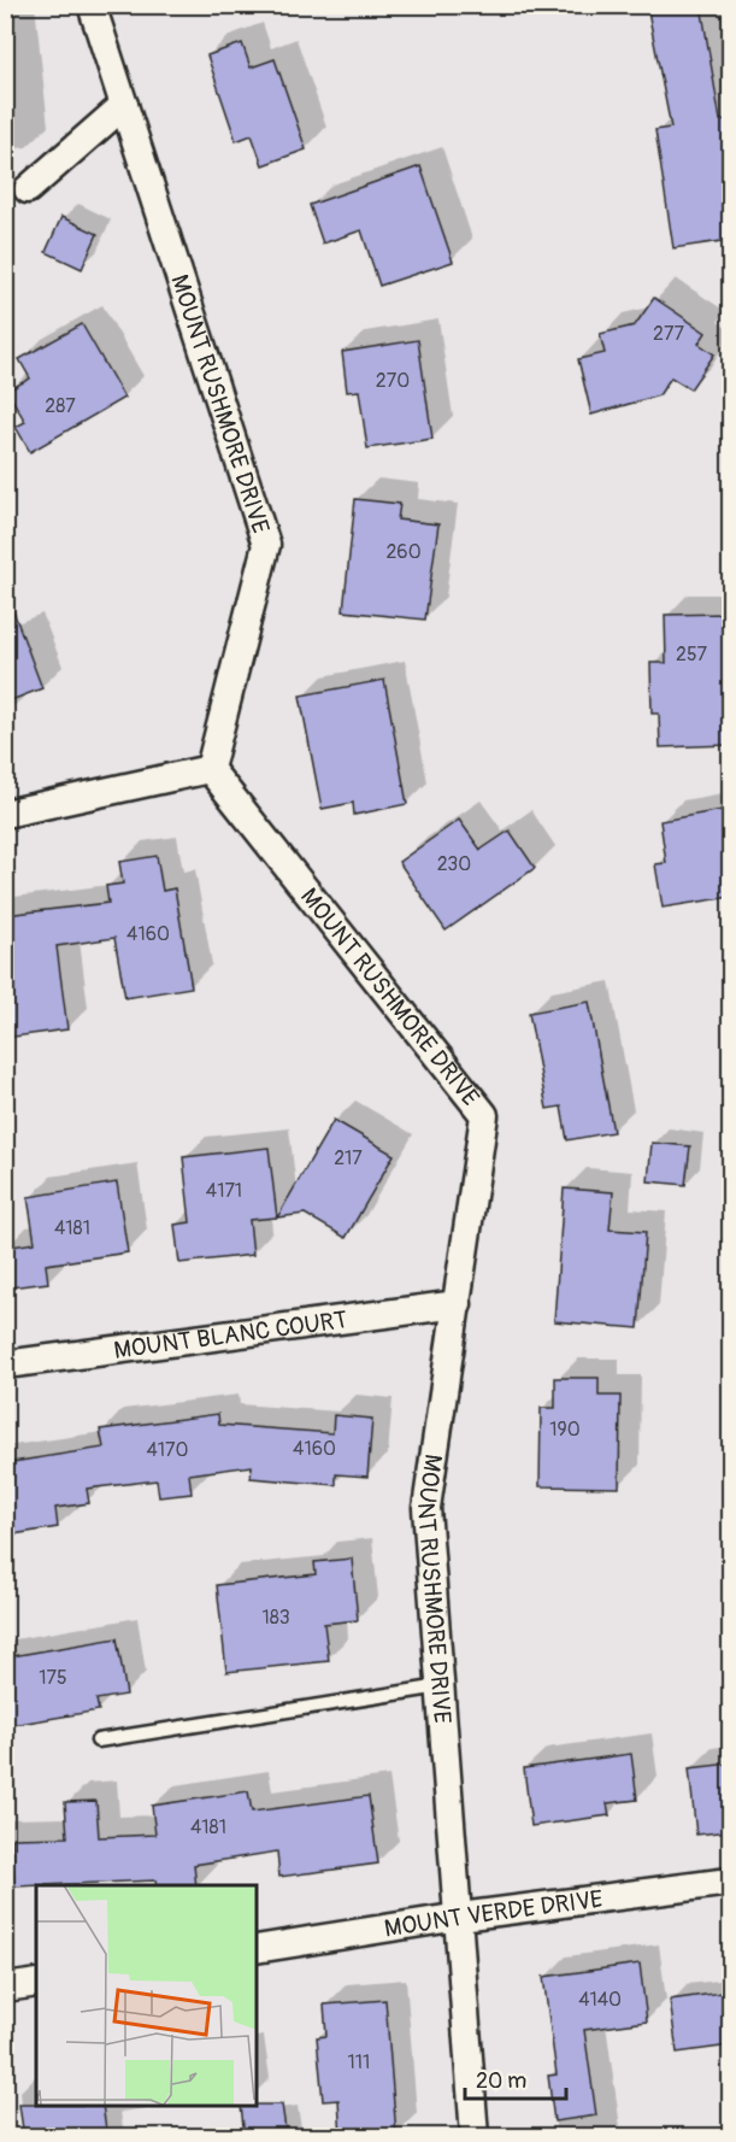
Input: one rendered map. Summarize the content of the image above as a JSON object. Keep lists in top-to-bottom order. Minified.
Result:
{"streets":{"street":["MOUNT RUSHMORE DRIVE","MOUNT BLANC COURT","MOUNT VERDE DRIVE"]},"crossings":[["MOUNT RUSHMORE DRIVE","MOUNT BLANC COURT"],["MOUNT RUSHMORE DRIVE","MOUNT VERDE DRIVE"]],"house_numbers":["277","270","287","260","257","230","4160","217","4171","4181","190","4160","4170","183","175","4181","4140","111"],"scale_bar":"20 m"}
